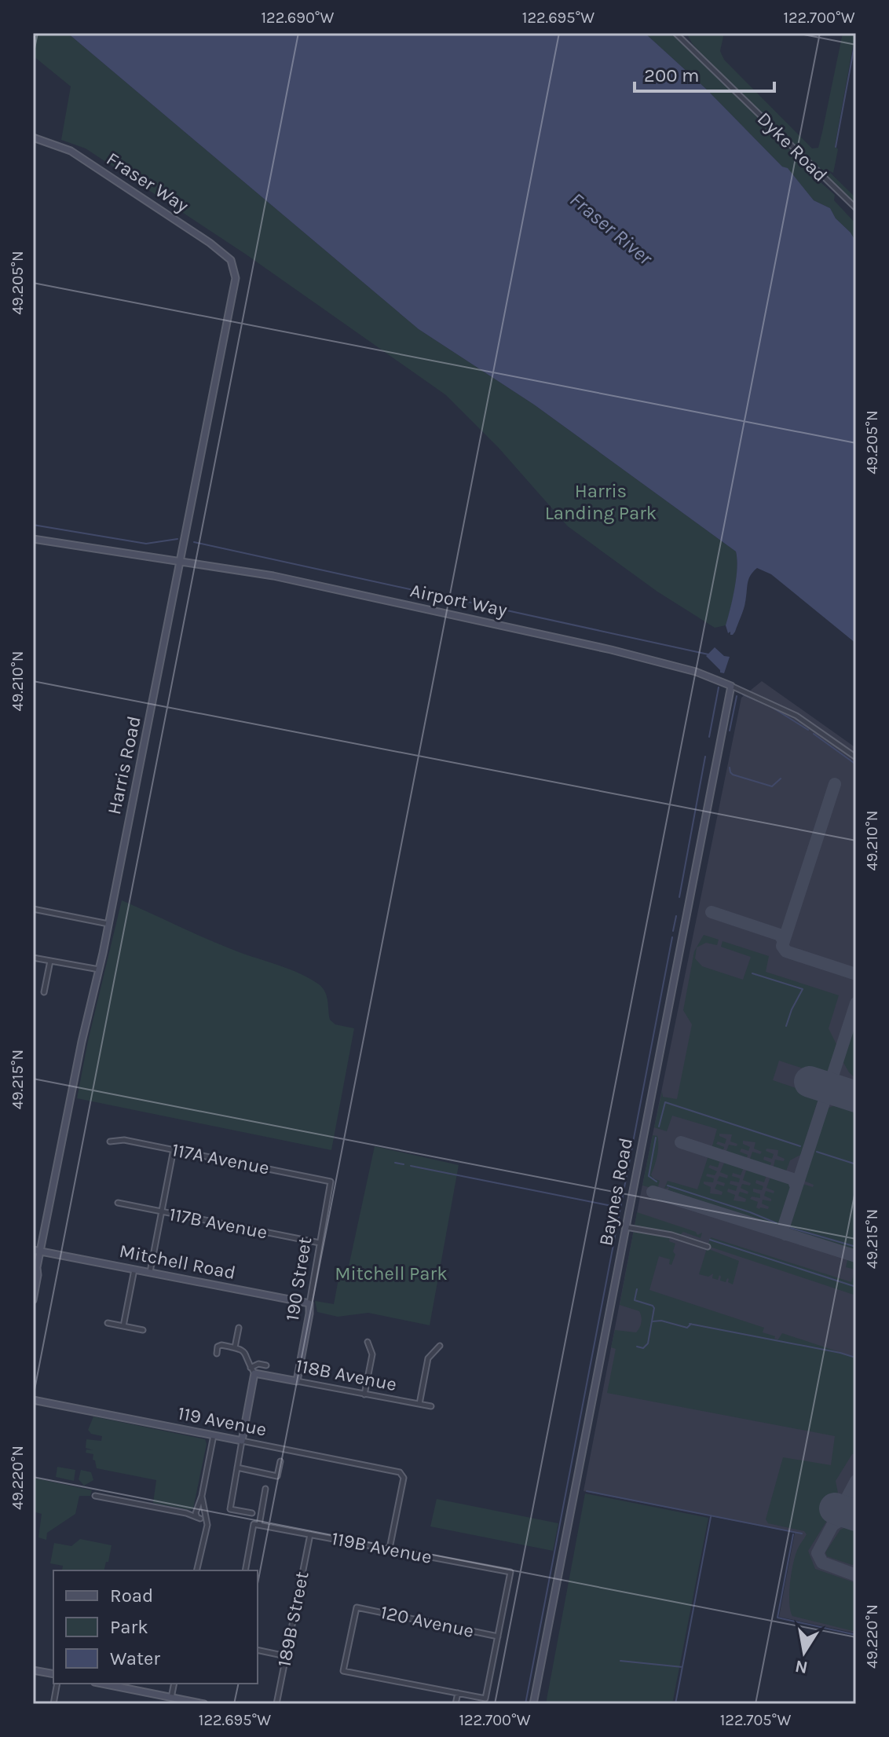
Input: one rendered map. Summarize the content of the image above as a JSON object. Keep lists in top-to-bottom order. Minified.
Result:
{"streets":{"street":["Dyke Road","Fraser Way","Airport Way","Harris Road","117A Avenue","Baynes Road","117B Avenue","Mitchell Road","190 Street","118B Avenue","119 Avenue","119B Avenue","189B Street","120 Avenue"]},"crossings":[["Fraser Way","Harris Road"],["Airport Way","Harris Road"],["Airport Way","Baynes Road"],["Harris Road","Mitchell Road"],["117A Avenue","190 Street"],["117B Avenue","190 Street"],["Mitchell Road","190 Street"],["190 Street","118B Avenue"],["119 Avenue","119B Avenue"],["119B Avenue","189B Street"],["119B Avenue","120 Avenue"]],"water":["Fraser River"],"parks":["Harris Landing Park","Mitchell Park"],"legend":["Road","Park","Water"],"scale_bar":"200 m","north":"bottom","coordinates":["122.690°W","122.695°W","122.700°W","49.205°N","49.210°N","49.215°N","49.220°N","122.705°W"]}
